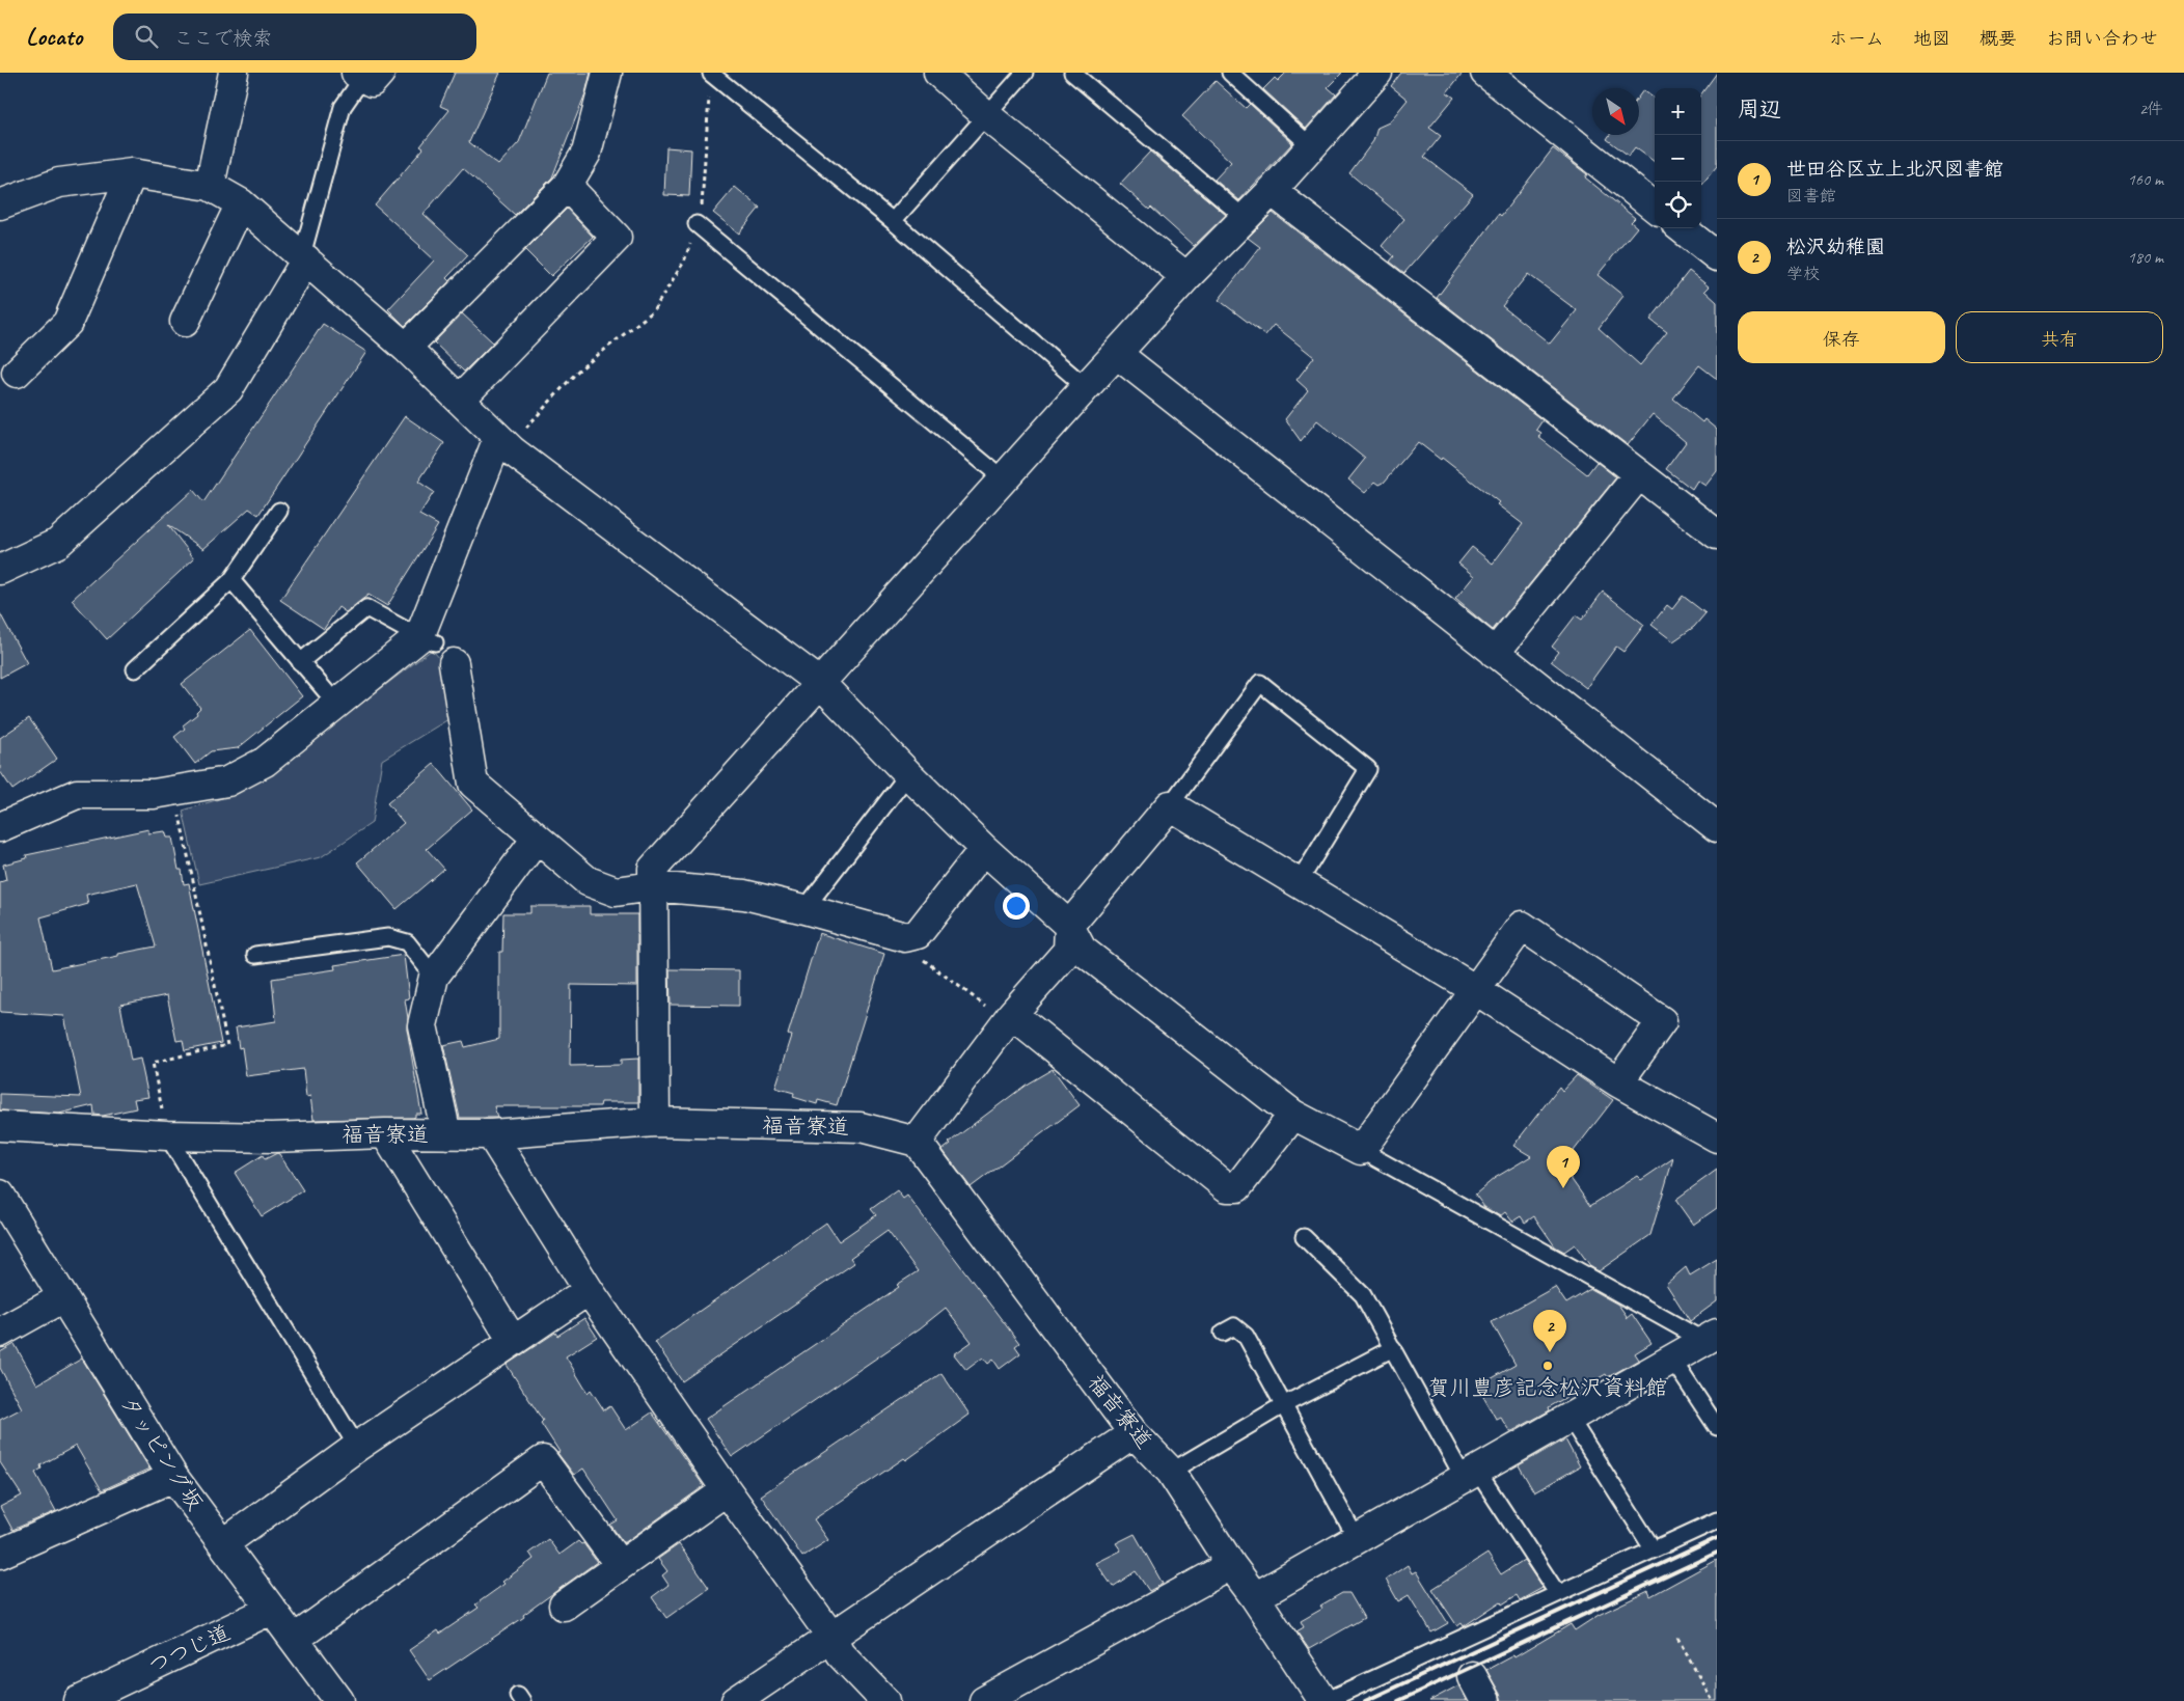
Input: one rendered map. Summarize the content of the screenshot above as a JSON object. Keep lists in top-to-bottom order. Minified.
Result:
{"streets":{"street":["福音寮道","タッピング坂","つつじ道"]},"crossings":[["タッピング坂","つつじ道"]],"places":["賀川豊彦記念松沢資料館"],"north":"bottom right","page":{"header":"Locato","search":"ここで検索","nav":["ホーム","地図","概要","お問い合わせ"],"heading":["周辺","2件"],"map_buttons":["+","−"],"list":[{"mark":"1","name":"世田谷区立上北沢図書館","note":"図書館","value":"160 m"},{"mark":"2","name":"松沢幼稚園","note":"学校","value":"180 m"}],"buttons":["保存","共有"],"pins":["1","2"]}}
